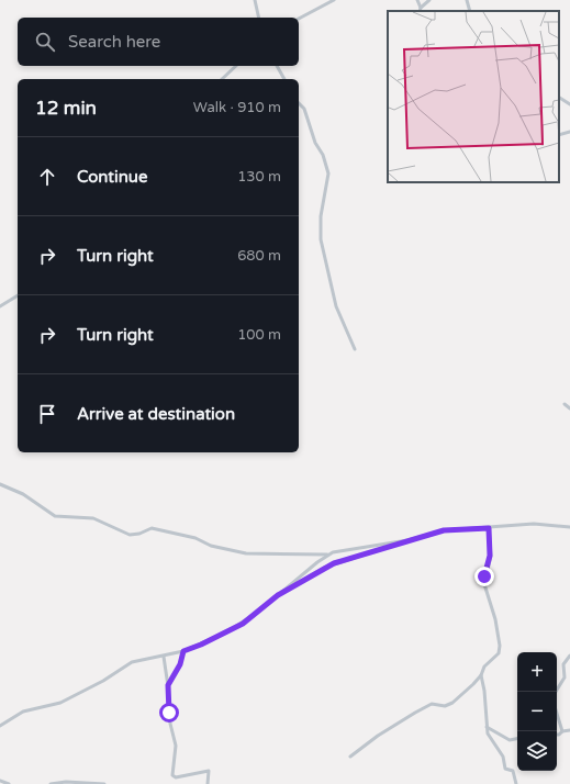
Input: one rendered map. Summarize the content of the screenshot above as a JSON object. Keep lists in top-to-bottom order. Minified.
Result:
{"page":{"search":"Search here","heading":["12 min","Walk · 910 m"],"list":[["Continue","130 m"],["Turn right","680 m"],["Turn right","100 m"],"Arrive at destination"],"map_buttons":["+","−"]}}
